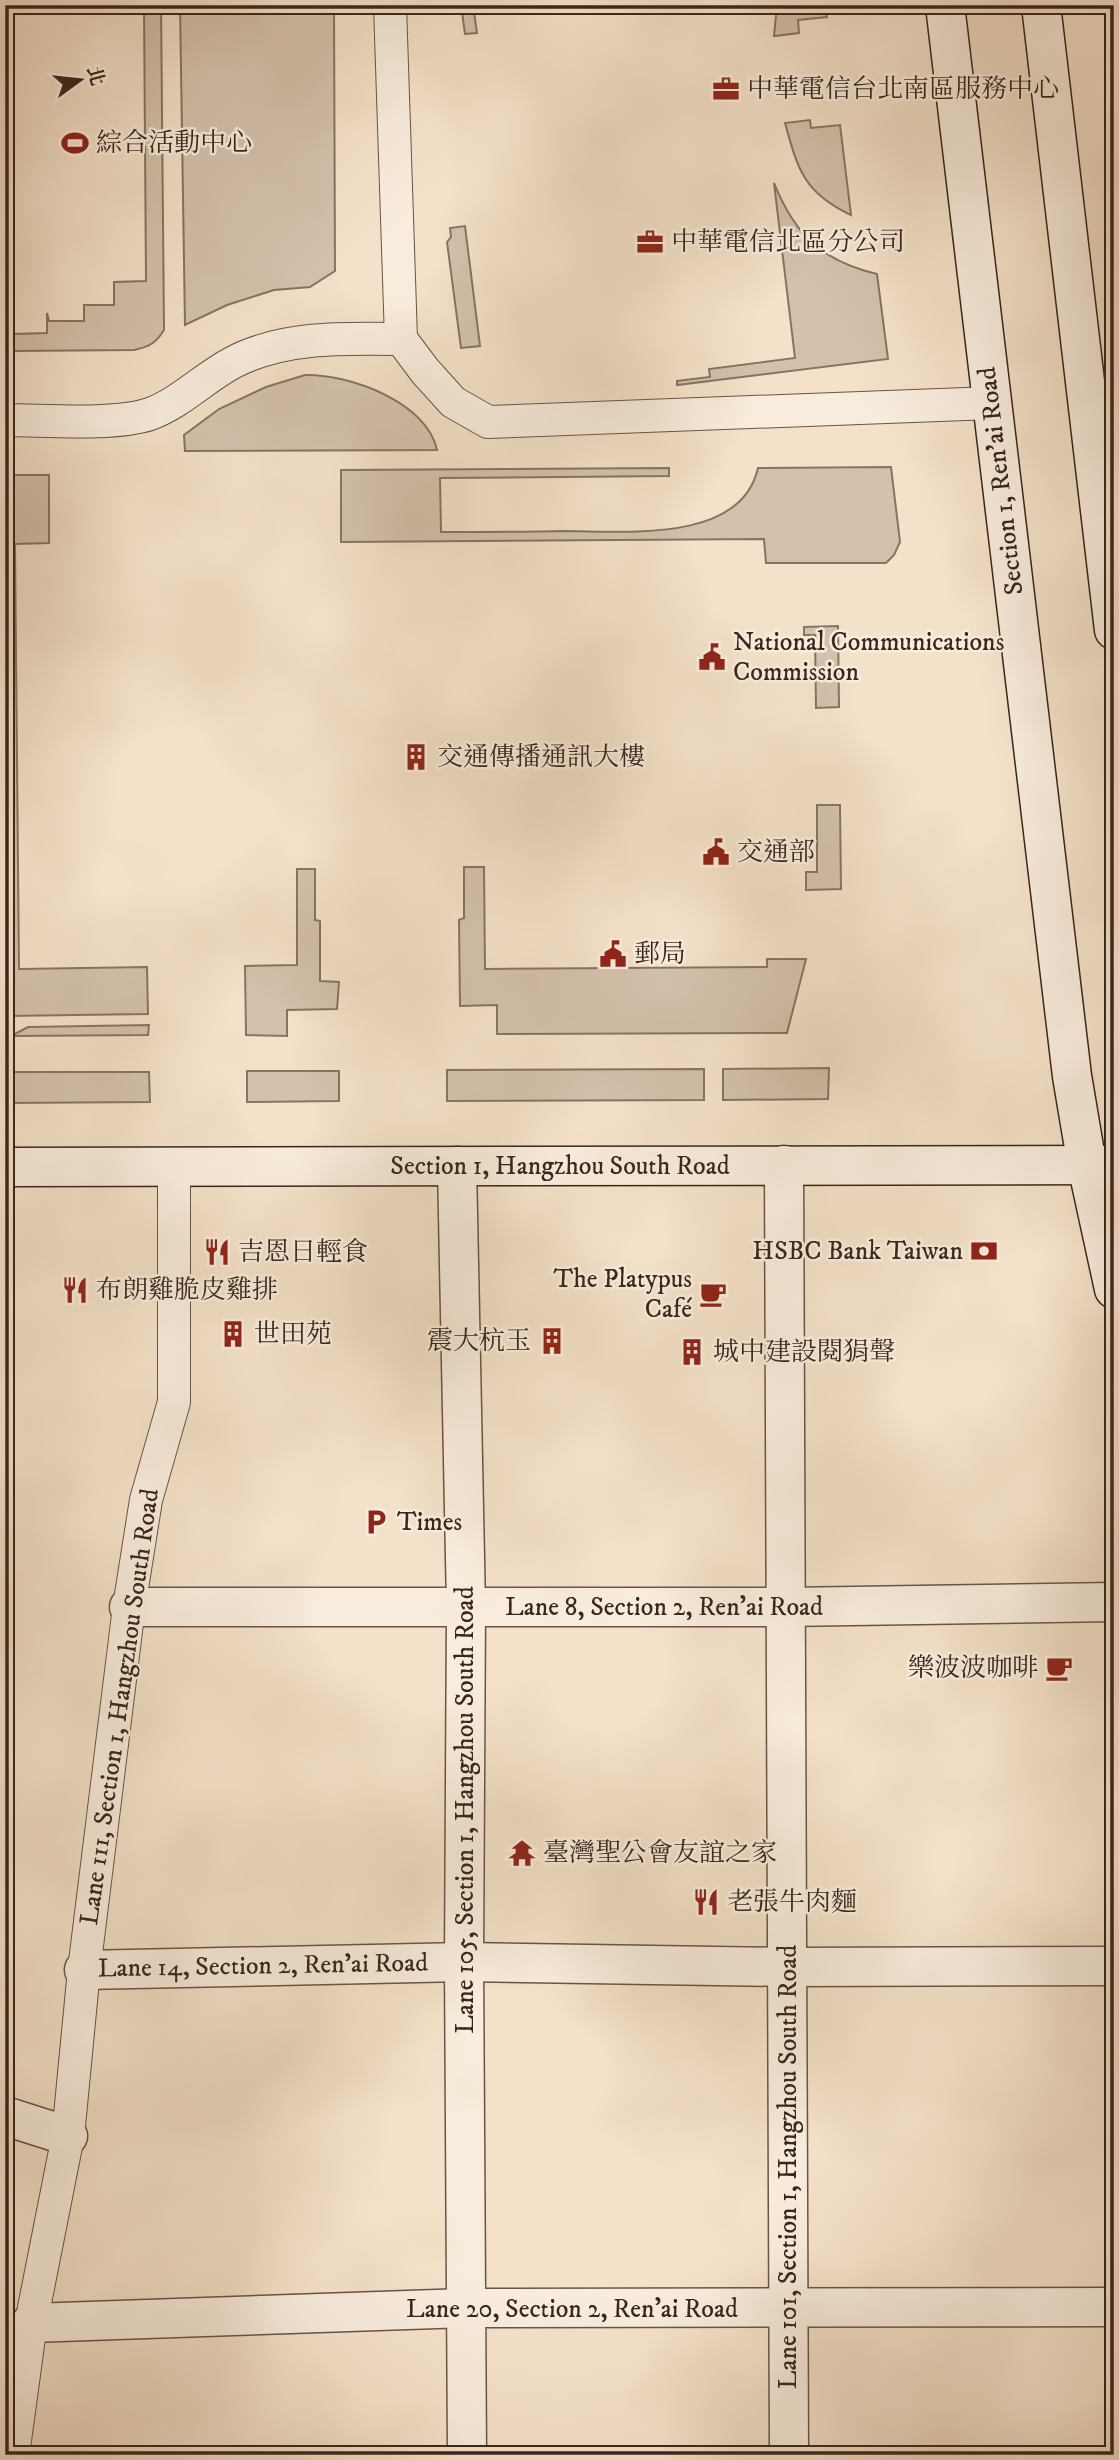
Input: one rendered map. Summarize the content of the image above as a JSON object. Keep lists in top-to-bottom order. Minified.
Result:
{"streets":{"street":["Section 1, Ren’ai Road","Section 1, Hangzhou South Road","Lane 8, Section 2, Ren’ai Road","Lane 105, Section 1, Hangzhou South Road","Lane 14, Section 2, Ren’ai Road","Lane 101, Section 1, Hangzhou South Road","Lane 20, Section 2, Ren’ai Road"],"lane":["Lane 111, Section 1, Hangzhou South Road"]},"crossings":[["Section 1, Ren’ai Road","Section 1, Hangzhou South Road"],["Section 1, Hangzhou South Road","Lane 111, Section 1, Hangzhou South Road"],["Section 1, Hangzhou South Road","Lane 105, Section 1, Hangzhou South Road"],["Section 1, Hangzhou South Road","Lane 101, Section 1, Hangzhou South Road"],["Lane 8, Section 2, Ren’ai Road","Lane 111, Section 1, Hangzhou South Road"],["Lane 8, Section 2, Ren’ai Road","Lane 105, Section 1, Hangzhou South Road"],["Lane 8, Section 2, Ren’ai Road","Lane 101, Section 1, Hangzhou South Road"],["Lane 111, Section 1, Hangzhou South Road","Lane 14, Section 2, Ren’ai Road"],["Lane 111, Section 1, Hangzhou South Road","Lane 20, Section 2, Ren’ai Road"],["Lane 105, Section 1, Hangzhou South Road","Lane 14, Section 2, Ren’ai Road"],["Lane 105, Section 1, Hangzhou South Road","Lane 20, Section 2, Ren’ai Road"],["Lane 14, Section 2, Ren’ai Road","Lane 101, Section 1, Hangzhou South Road"],["Lane 101, Section 1, Hangzhou South Road","Lane 20, Section 2, Ren’ai Road"]],"places":{"office":["中華電信台北南區服務中心","中華電信北區分公司"],"sports":["綜合活動中心"],"public building":["National Communications Commission","交通部","郵局"],"building":["交通傳播通訊大樓","世田苑","震大杭玉","城中建設閱狷聲"],"bank":["HSBC Bank Taiwan"],"restaurant":["吉恩日輕食","布朗雞脆皮雞排","老張牛肉麵"],"cafe":["The Platypus Café","樂波波咖啡"],"parking":["Times"],"temple":["臺灣聖公會友誼之家"]},"north":"right"}
